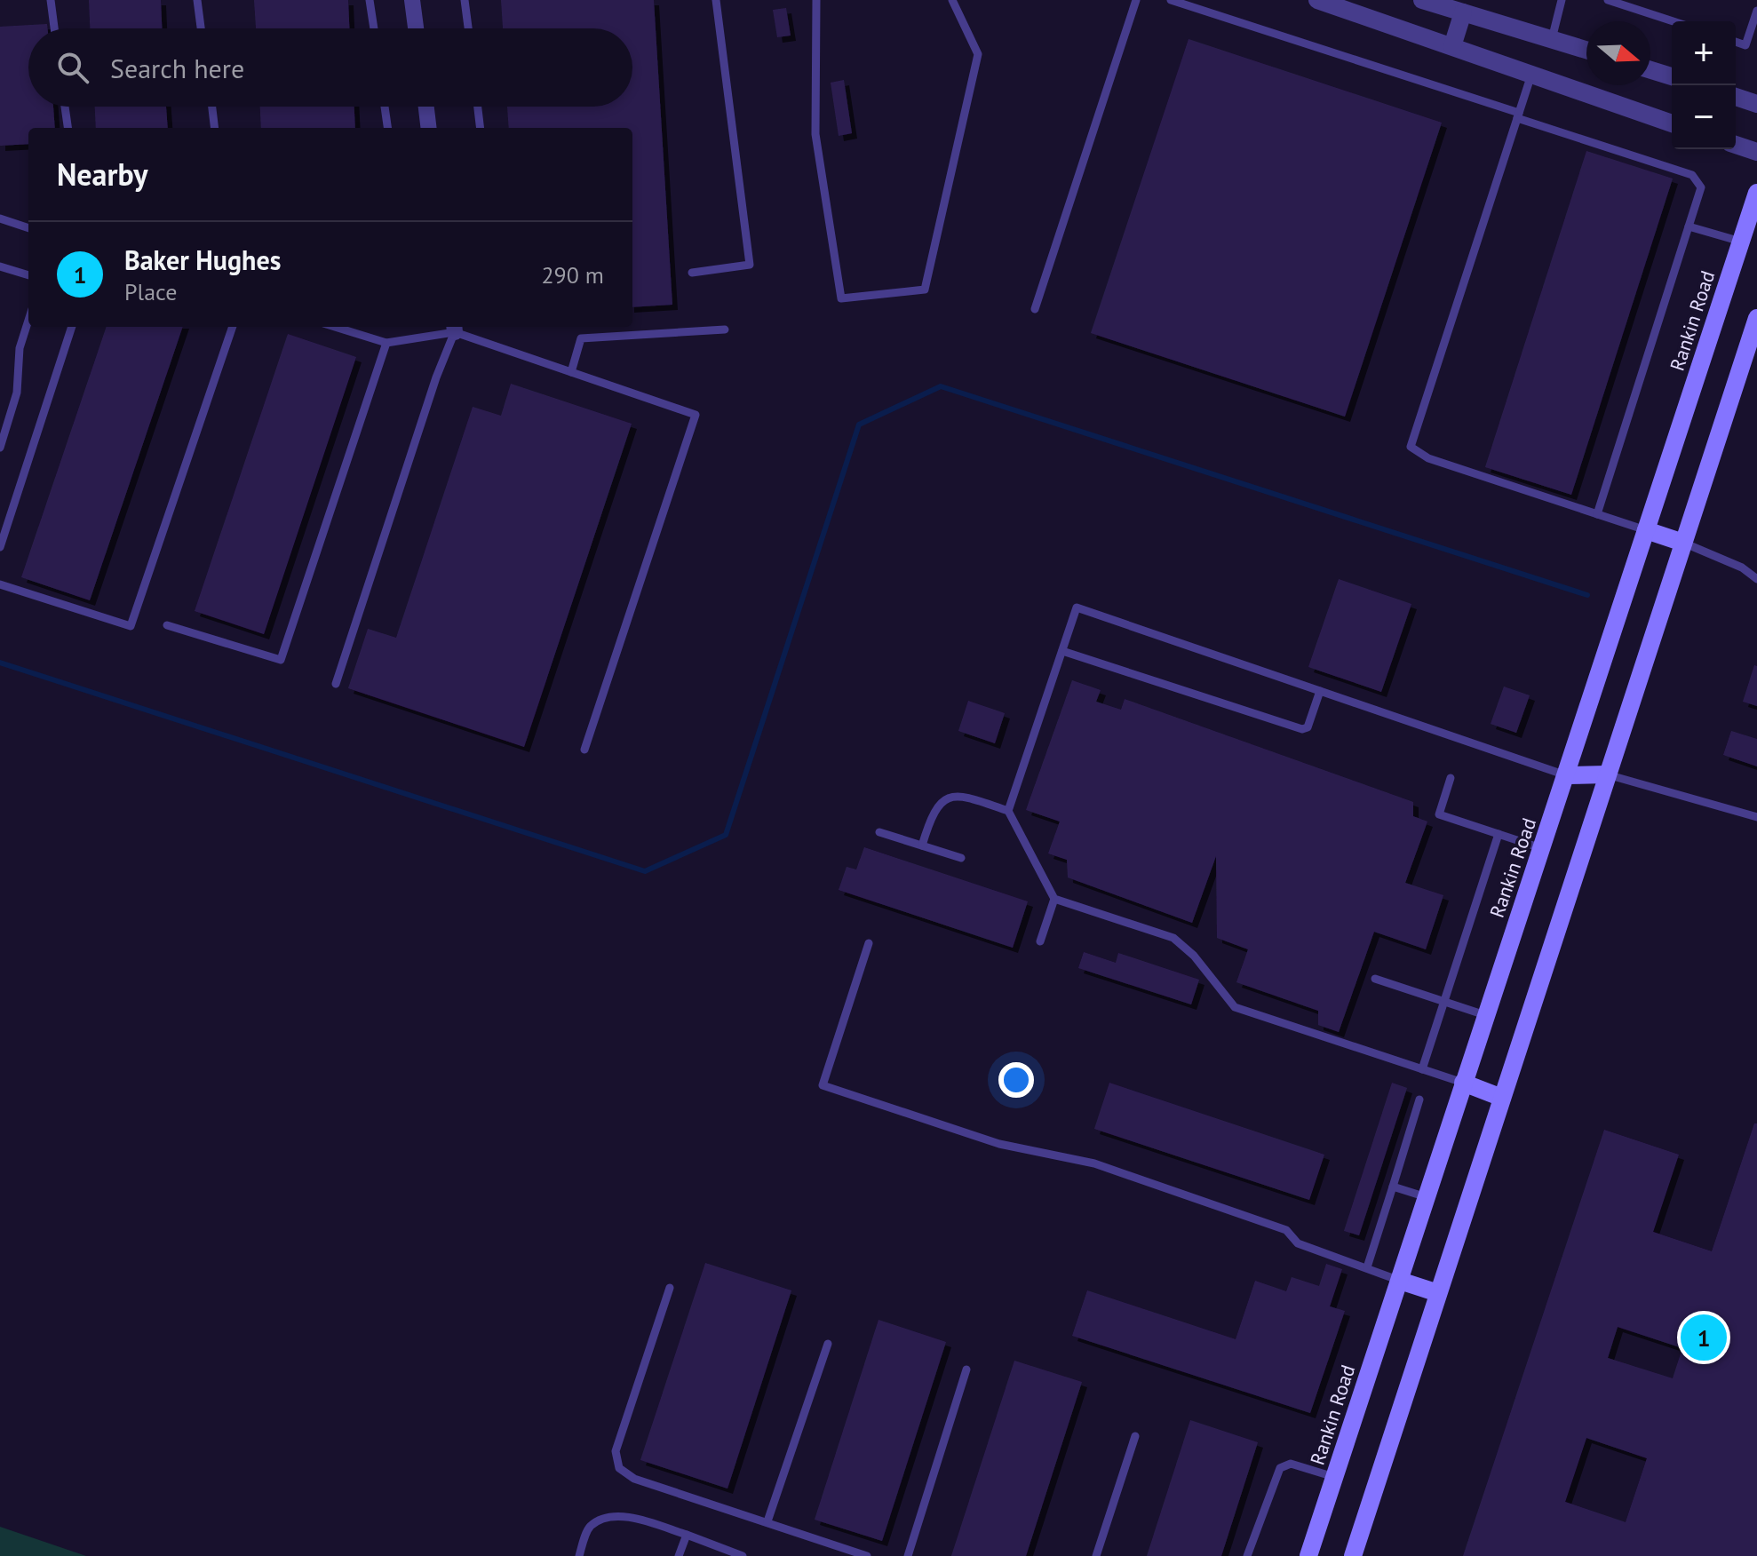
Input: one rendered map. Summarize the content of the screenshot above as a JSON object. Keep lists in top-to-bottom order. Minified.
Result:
{"streets":{"main road":["Rankin Road"]},"north":"right","page":{"map_buttons":["+","−"],"search":"Search here","heading":"Nearby","list":[{"mark":"1","name":"Baker Hughes","note":"Place","value":"290 m"}],"pins":"1"}}
